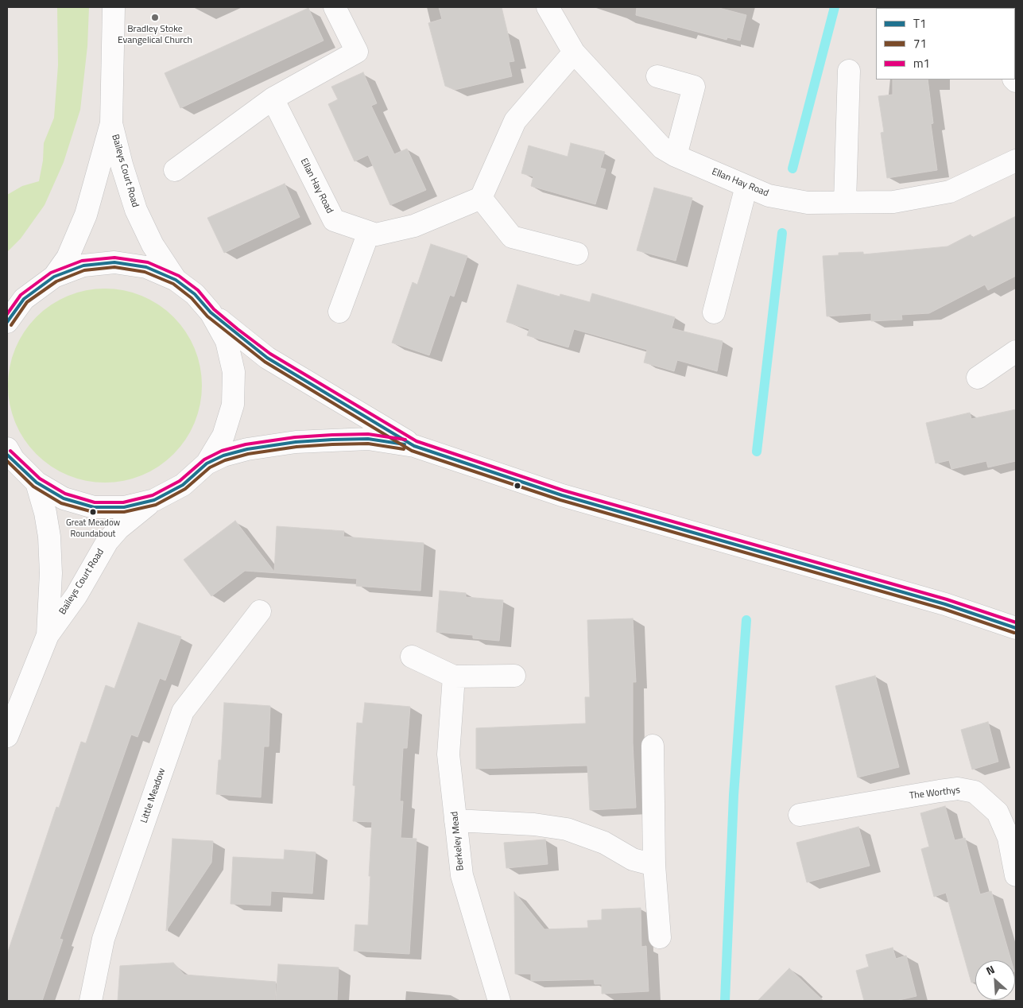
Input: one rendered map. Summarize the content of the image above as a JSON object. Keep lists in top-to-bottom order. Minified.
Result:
{"streets":{"street":["Baileys Court Road","Ellan Hay Road","The Worthys","Little Meadow","Berkeley Mead"]},"places":["Bradley Stoke Evangelical Church","Great Meadow Roundabout"],"lines":["transit line m1","transit line T1","transit line 71"],"legend":["T1","71","m1"],"north":"top left"}
